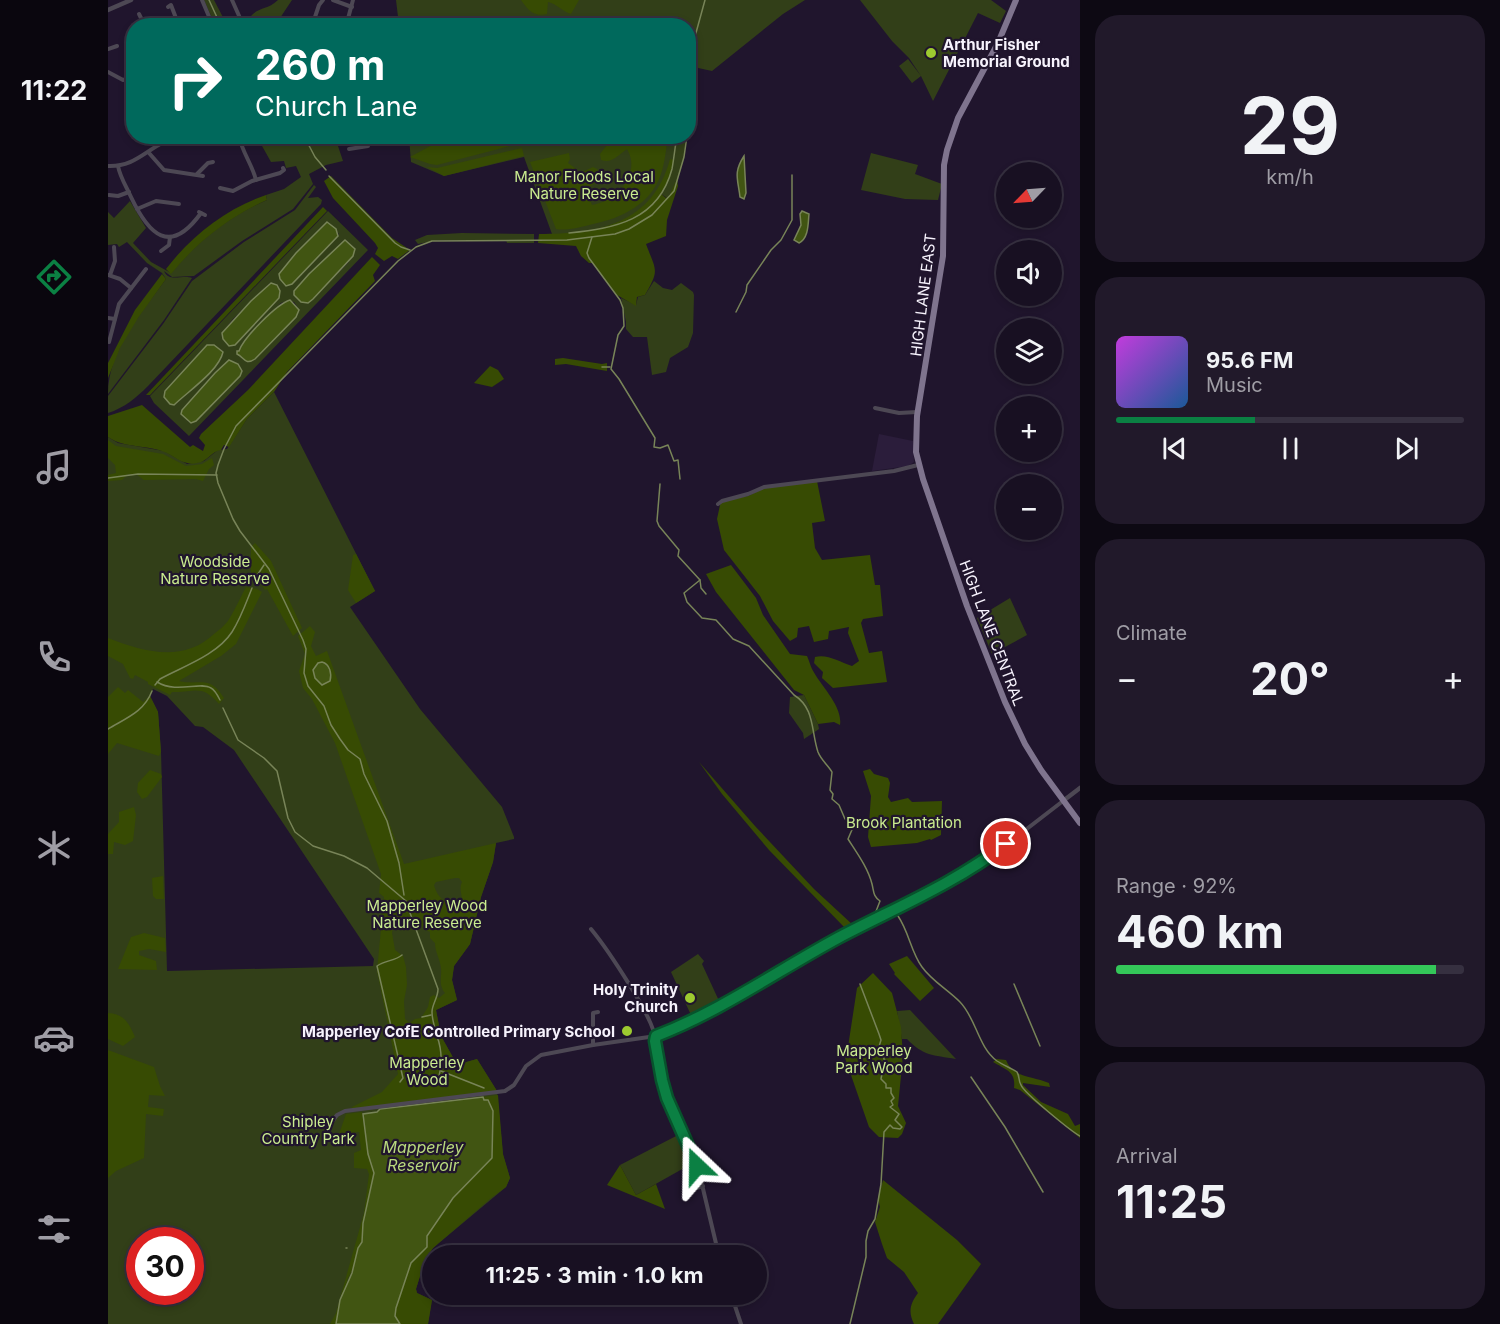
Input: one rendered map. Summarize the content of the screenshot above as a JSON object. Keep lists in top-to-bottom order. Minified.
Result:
{"streets":{"main road":["HIGH LANE EAST","HIGH LANE CENTRAL"]},"crossings":[["HIGH LANE EAST","HIGH LANE CENTRAL"]],"water":["Mapperley Reservoir"],"parks":["Manor Floods Local Nature Reserve","Woodside Nature Reserve","Brook Plantation","Mapperley Wood Nature Reserve","Mapperley Park Wood","Mapperley Wood","Shipley Country Park"],"places":["Arthur Fisher Memorial Ground","Holy Trinity Church","Mapperley CofE Controlled Primary School"],"north":"bottom left","page":{"tabs":"11:22","tile":[["29","km/h"],"Climate",["Range · 92%","460 km"],["Arrival","11:25"]],"turn":["260 m","Church Lane"],"map_buttons":["+","−"],"song":["95.6 FM","Music"],"heat":["−","20°","+"],"limit":"30","trip":"11:25 · 3 min · 1.0 km"}}
